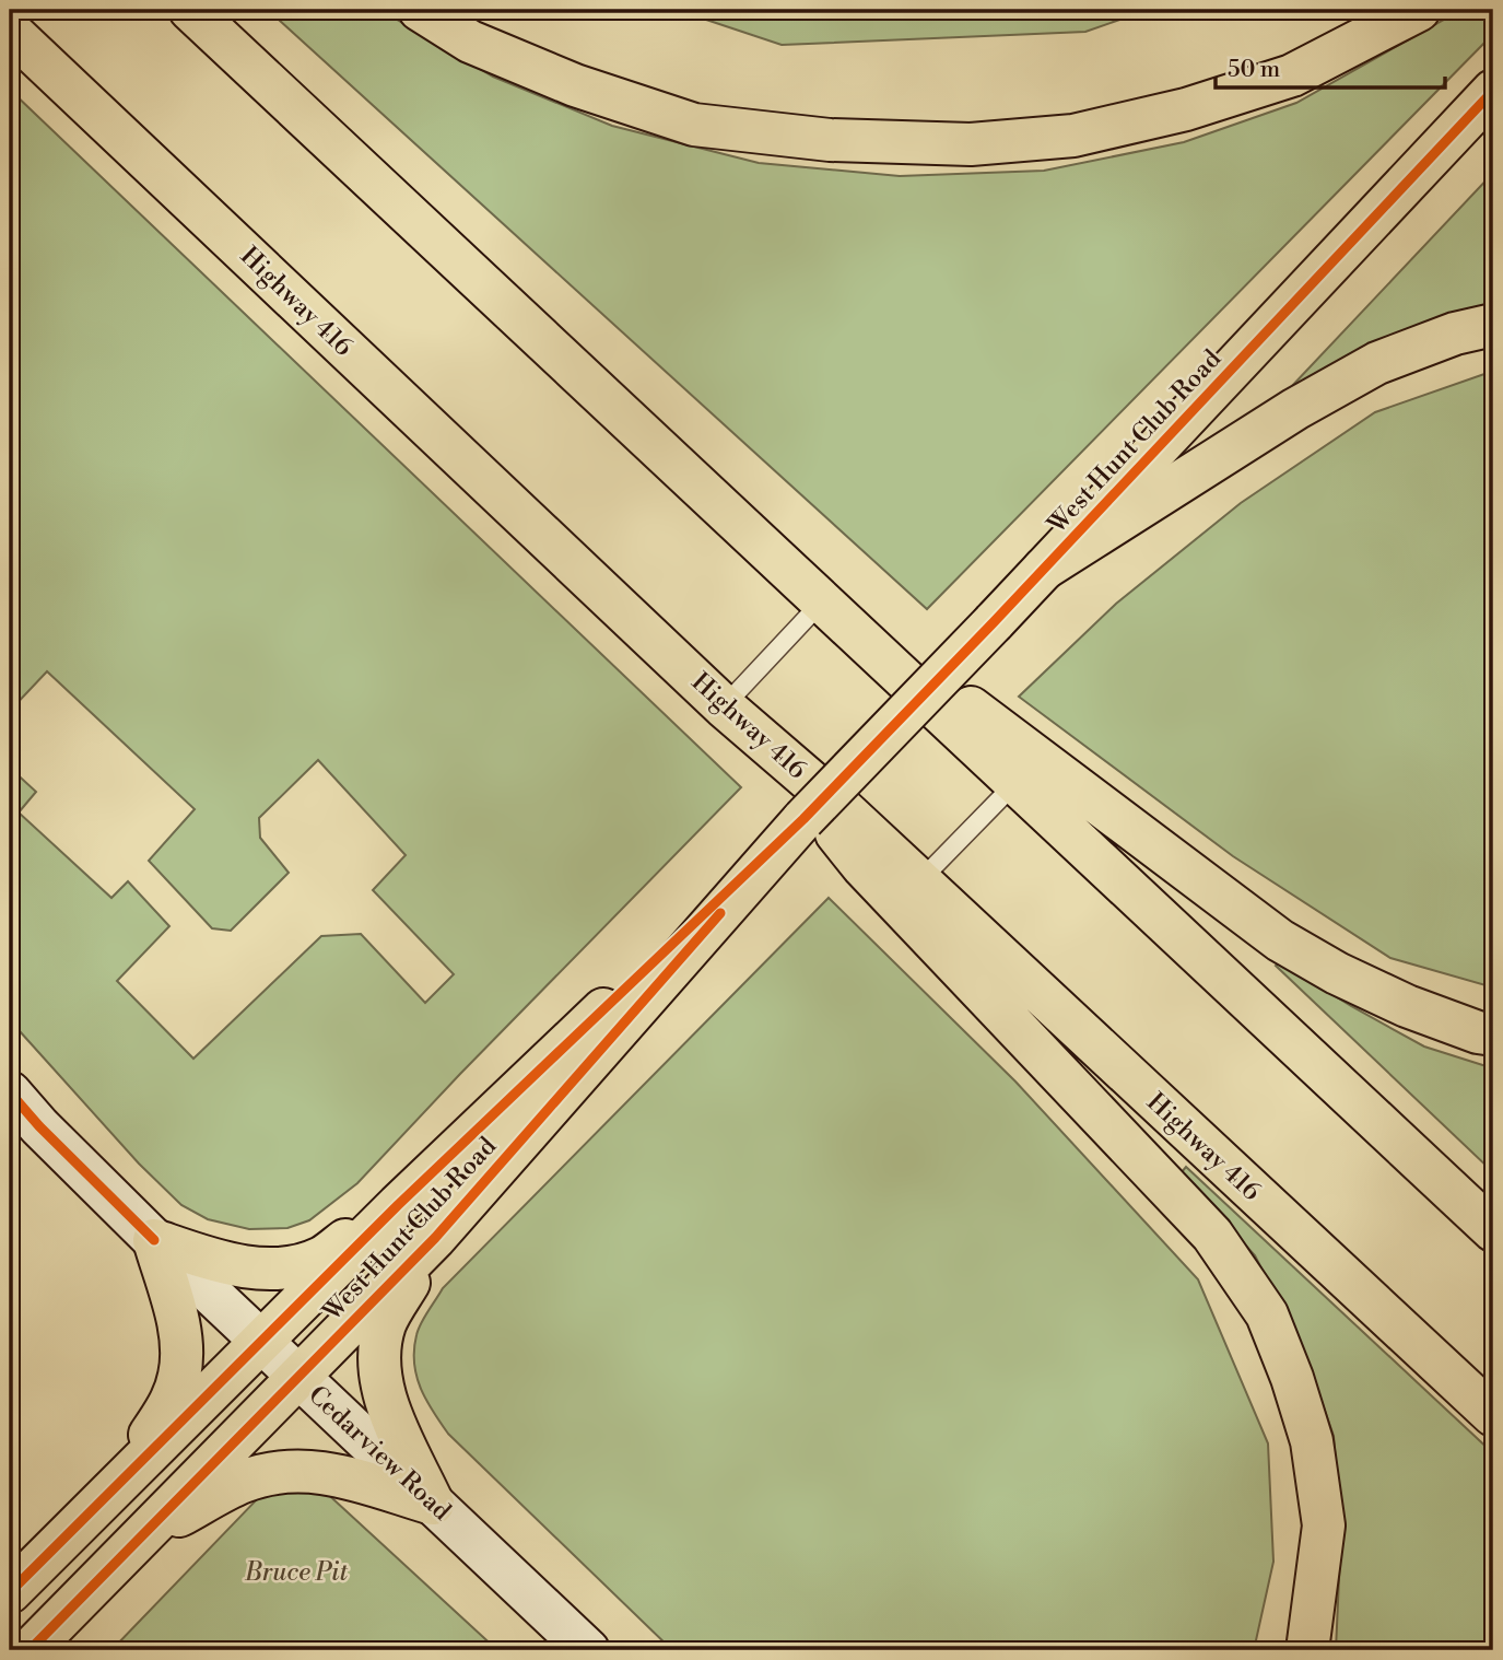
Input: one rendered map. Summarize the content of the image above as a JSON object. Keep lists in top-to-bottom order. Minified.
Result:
{"streets":{"main road":["Highway 416","West Hunt Club Road","Cedarview Road"]},"crossings":[["West Hunt Club Road","Cedarview Road"]],"parks":["Bruce Pit"],"scale_bar":"50 m"}
